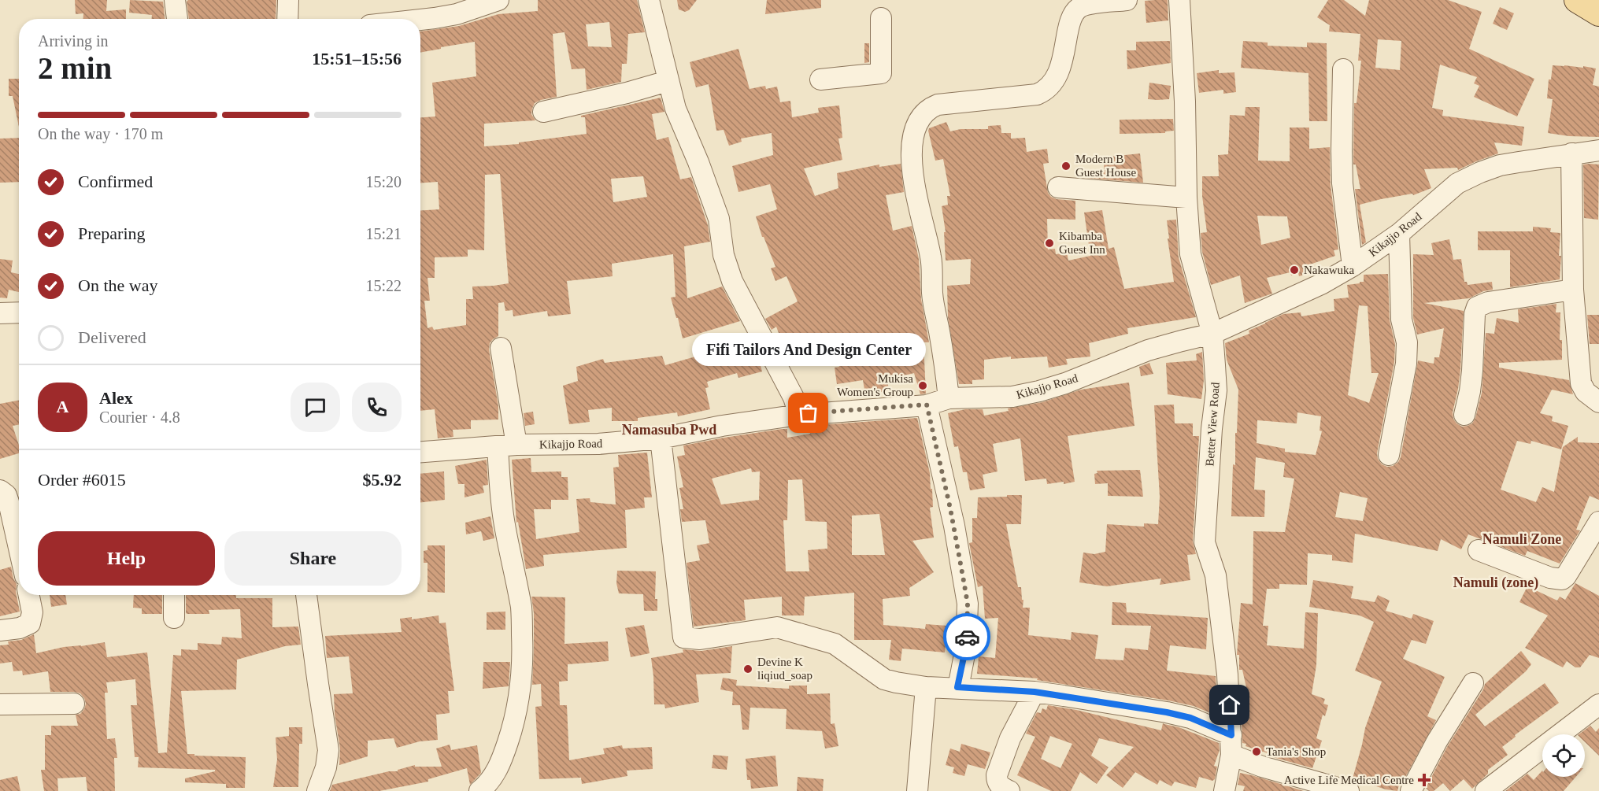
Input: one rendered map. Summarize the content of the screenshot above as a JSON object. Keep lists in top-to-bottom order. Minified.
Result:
{"streets":{"street":["Kikajjo Road","Better View Road"]},"crossings":[["Kikajjo Road","Better View Road"]],"districts":["Namasuba Pwd","Namuli Zone","Namuli (zone)"],"places":{"other":["Modern B Guest House","Kibamba Guest Inn","Nakawuka","Mukisa Women's Group","Fifi Tailors And Design Center","Devine K liqiud_soap","Tania's Shop"],"health":["Active Life Medical Centre"]},"page":{"heading":["2 min","Arriving in","15:51–15:56"],"panel":["Alex","Courier · 4.8","Order #6015","$5.92"],"bar":"On the way · 170 m","list":[["Confirmed","15:20"],["Preparing","15:21"],["On the way","15:22"],"Delivered"],"bubble":"Fifi Tailors And Design Center","round":"A","buttons":["Help","Share"]}}
